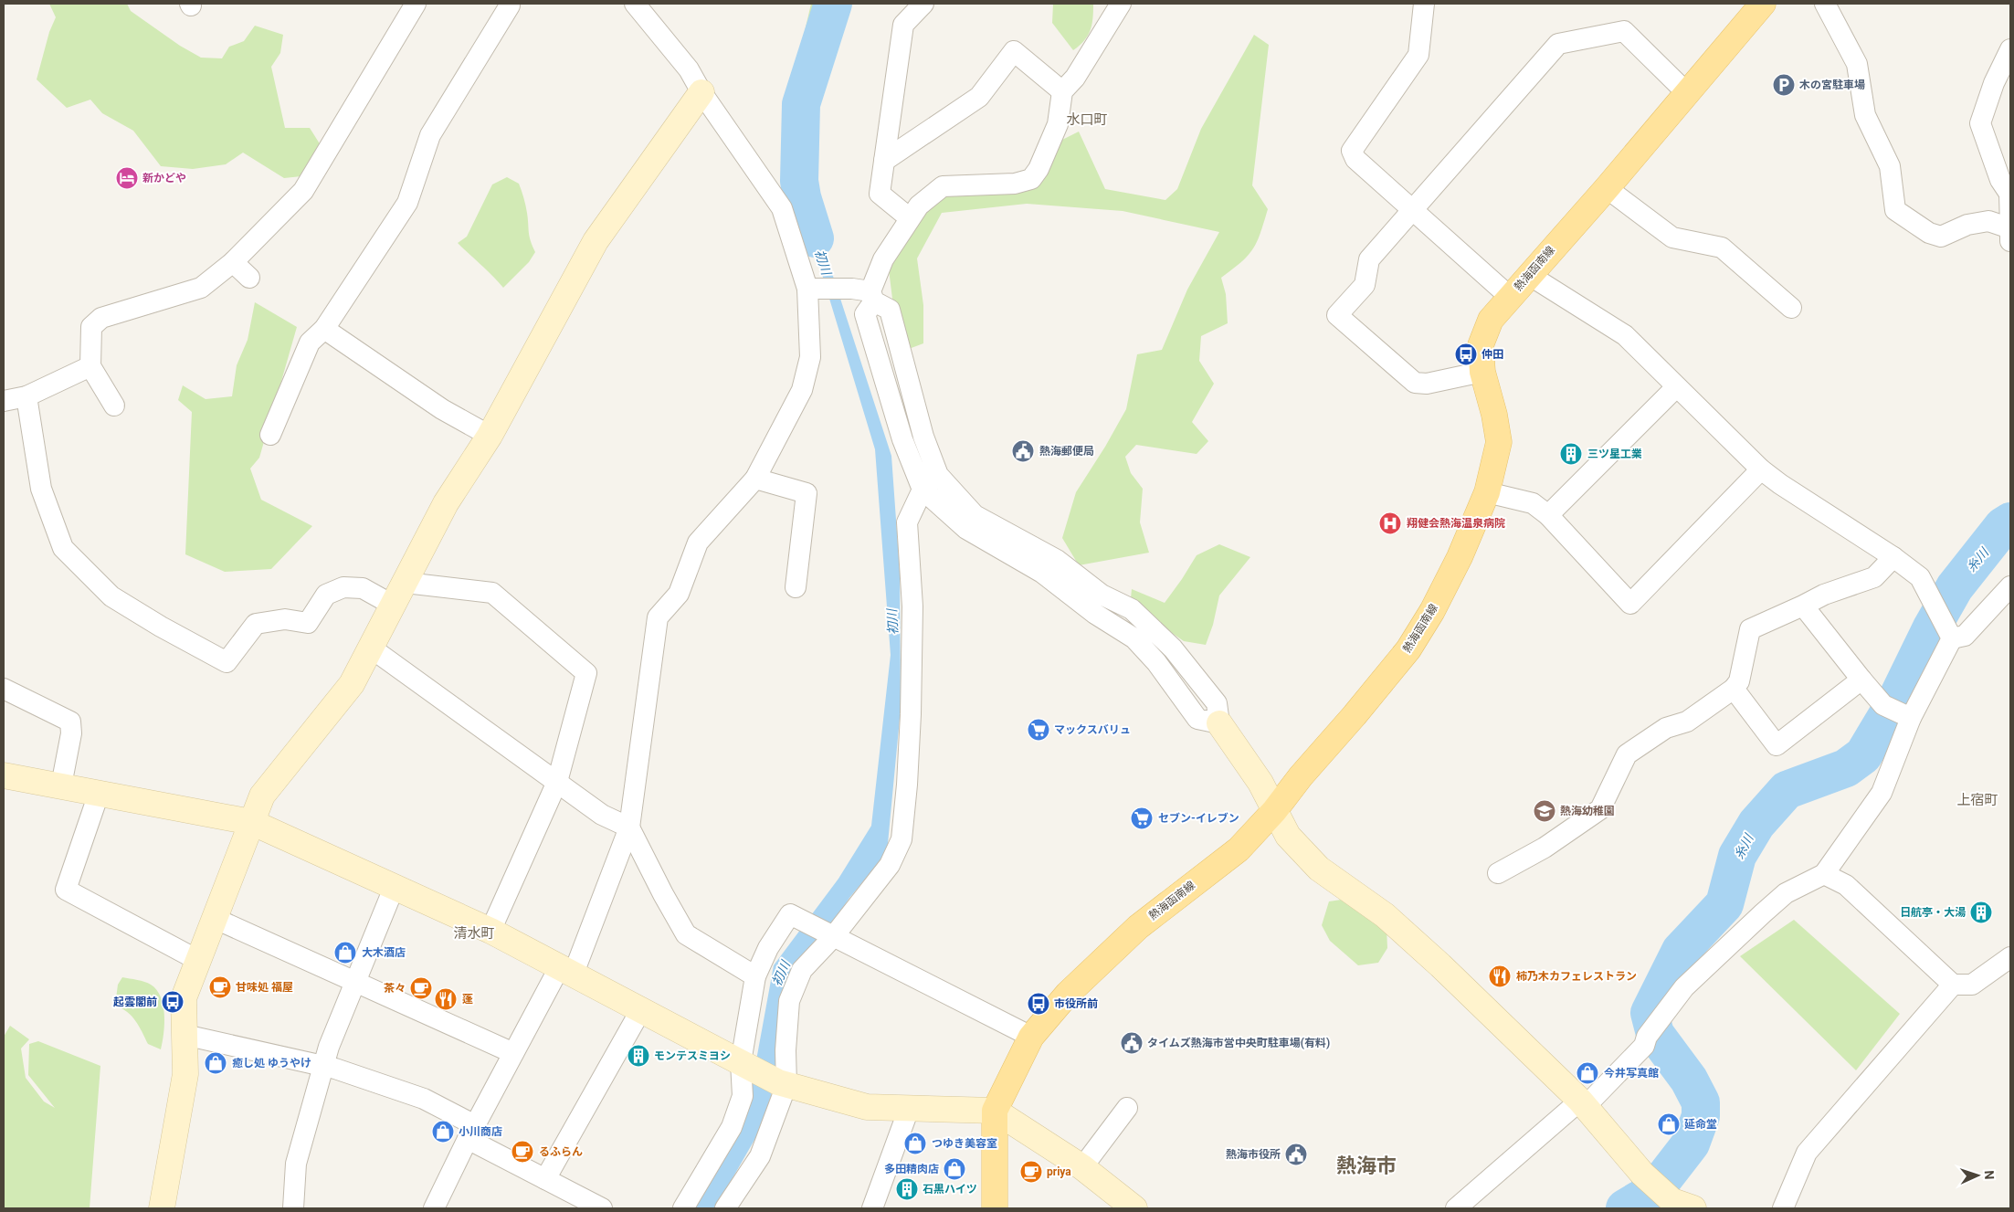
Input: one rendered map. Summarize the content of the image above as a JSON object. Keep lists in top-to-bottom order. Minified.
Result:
{"streets":{"main road":["熱海函南線"]},"districts":["水口町","上宿町","清水町","熱海市"],"water":["初川","糸川"],"places":{"parking":["木の宮駐車場"],"hotel":["新かどや"],"bus stop":["仲田","起雲閣前","市役所前"],"public building":["熱海郵便局","タイムズ熱海市営中央町駐車場(有料)","熱海市役所"],"building":["三ツ星工業","日航亭・大湯","モンテスミヨシ","石黒ハイツ"],"hospital":["翔健会熱海温泉病院"],"supermarket":["マックスバリュ","セブン-イレブン"],"school or university":["熱海幼稚園"],"shop":["大木酒店","癒し処 ゆうやけ","今井写真館","延命堂","小川商店","つゆき美容室","多田精肉店"],"restaurant":["柿乃木カフェレストラン","蓬"],"cafe":["甘味処 福屋","茶々","るふらん","priya"]},"north":"right"}
